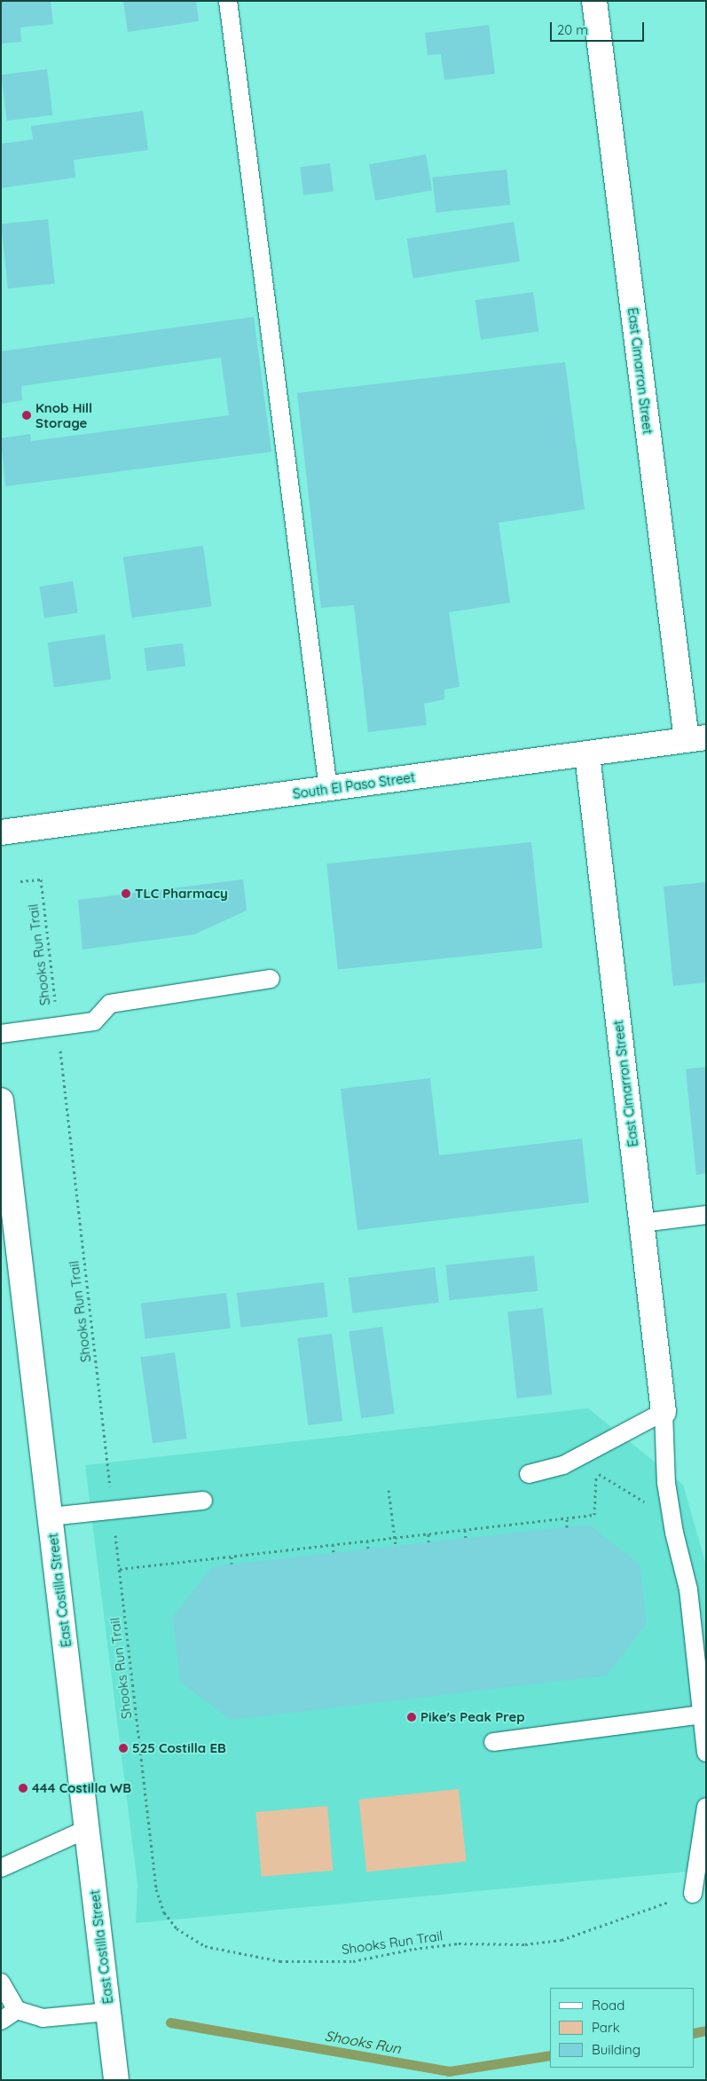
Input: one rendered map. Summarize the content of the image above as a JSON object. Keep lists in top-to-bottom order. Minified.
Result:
{"streets":{"street":["East Cimarron Street","South El Paso Street","East Costilla Street"],"path":["Shooks Run Trail"]},"crossings":[["East Cimarron Street","South El Paso Street"]],"water":["Shooks Run"],"places":["Knob Hill Storage","TLC Pharmacy","Pike's Peak Prep","525 Costilla EB","444 Costilla WB"],"legend":["Road","Park","Building"],"scale_bar":"20 m"}
